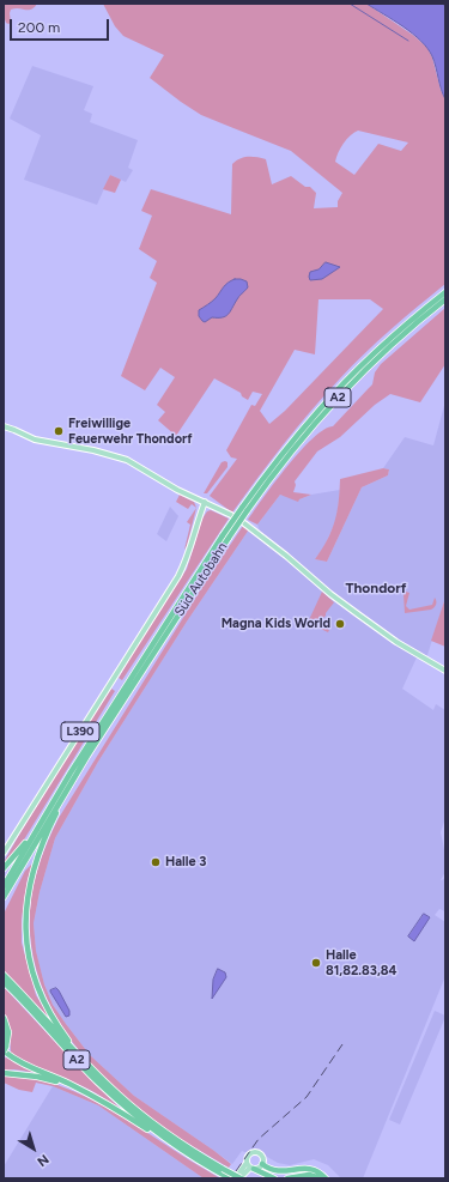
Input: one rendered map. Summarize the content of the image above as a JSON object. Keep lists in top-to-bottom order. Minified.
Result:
{"streets":{"highway":["A2","Süd Autobahn"],"main road":["L390"]},"districts":["Thondorf"],"places":["Freiwillige Feuerwehr Thondorf","Magna Kids World","Halle 3","Halle 81,82.83,84"],"scale_bar":"200 m","north":"bottom right"}
